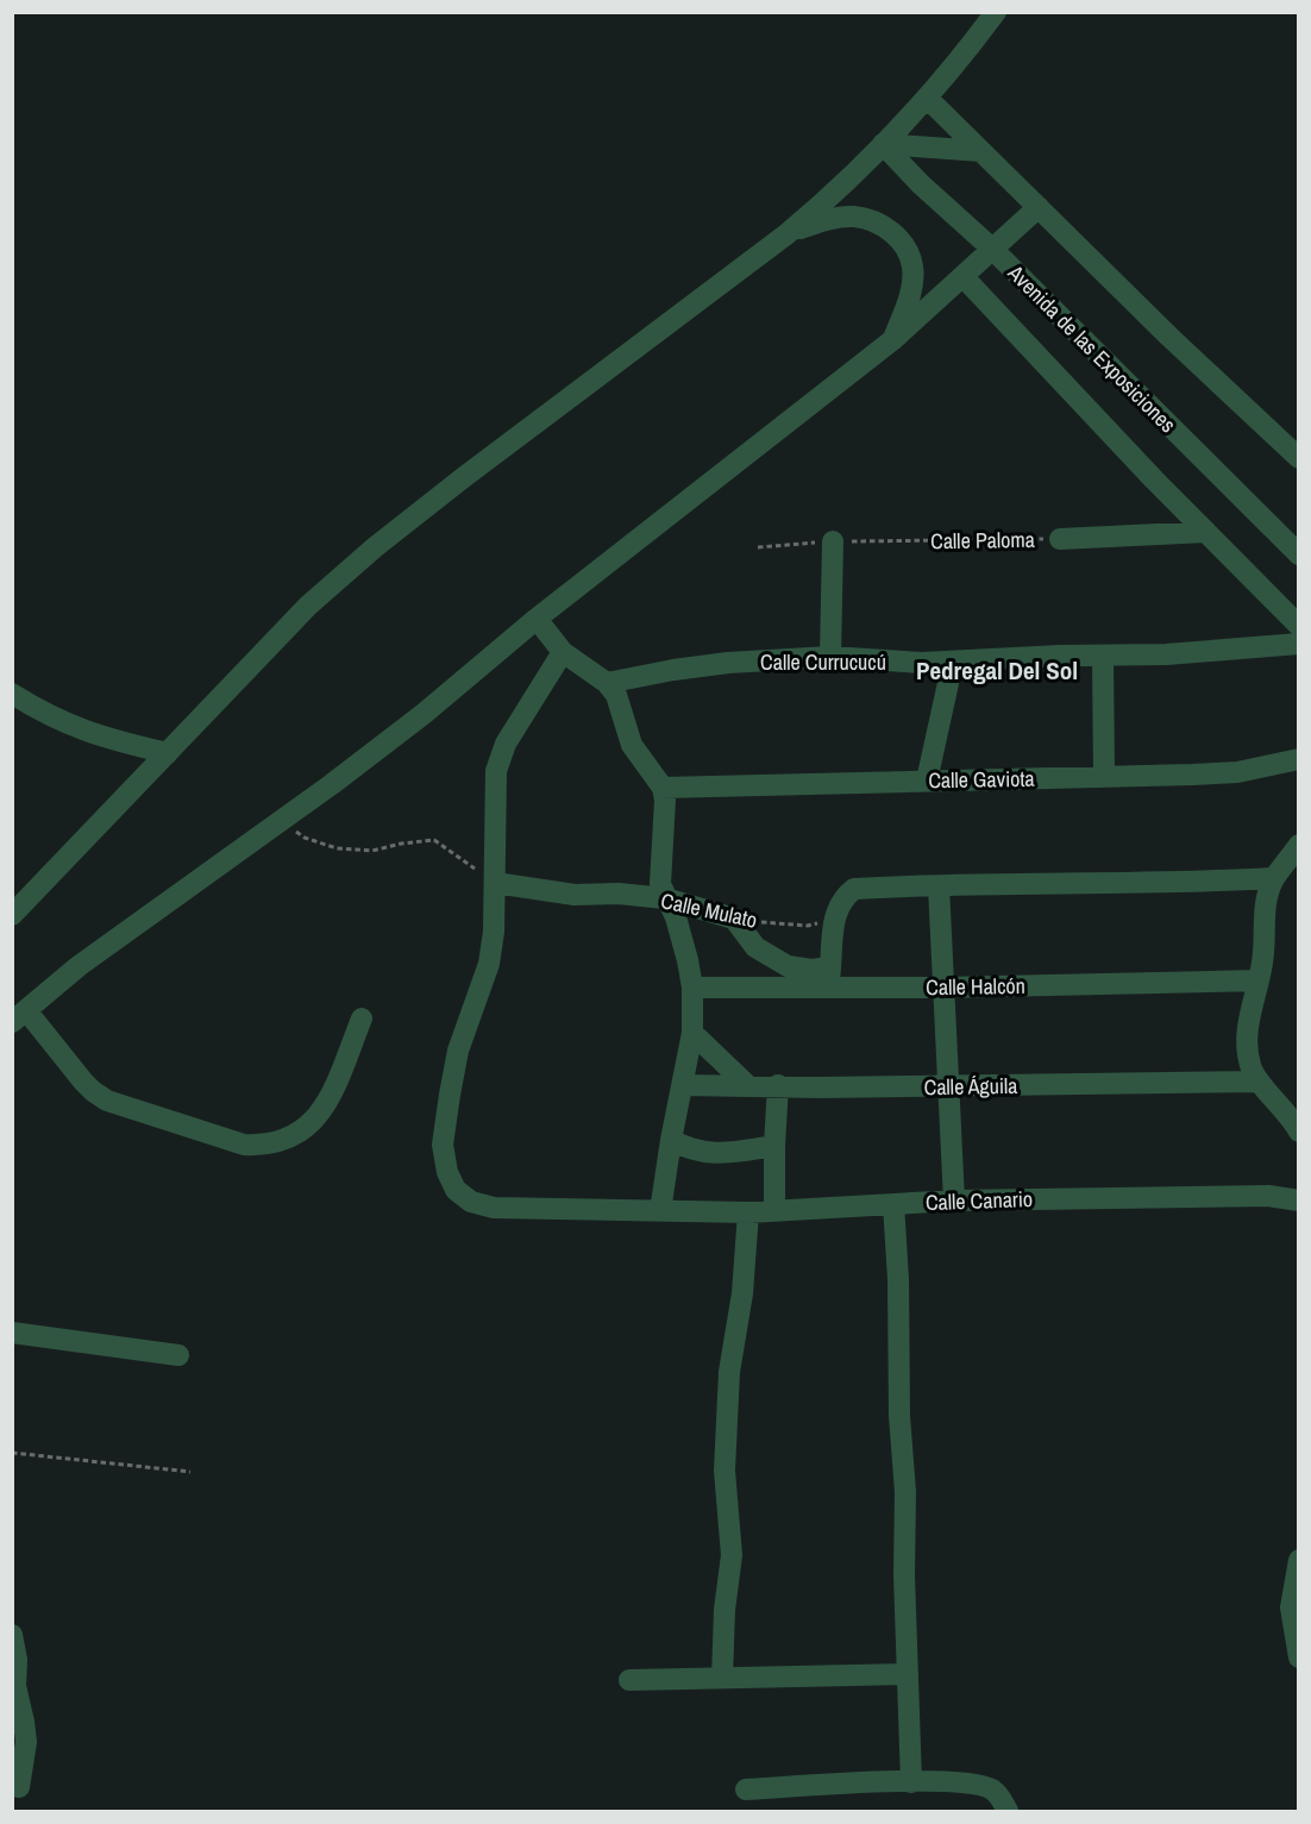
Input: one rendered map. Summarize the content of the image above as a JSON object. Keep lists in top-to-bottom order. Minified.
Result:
{"streets":{"street":["Avenida de las Exposiciones","Calle Paloma","Calle Currucucú","Calle Gaviota","Calle Mulato","Calle Halcón","Calle Águila","Calle Canario"]},"crossings":[["Calle Mulato","Calle Canario"]],"districts":["Pedregal Del Sol"]}
